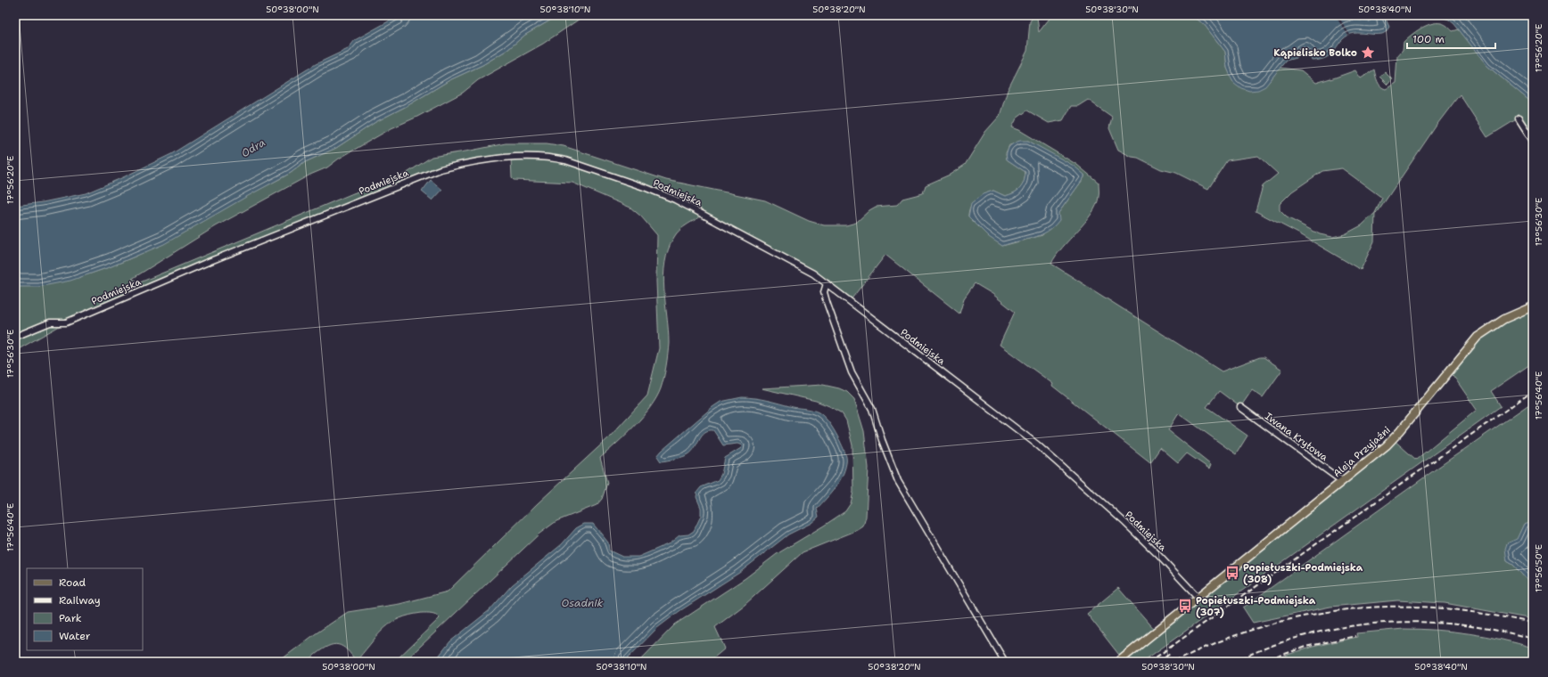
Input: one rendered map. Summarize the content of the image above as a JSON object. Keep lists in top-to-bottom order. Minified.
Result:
{"streets":{"main road":["Aleja Przyjaźni"],"street":["Podmiejska","Iwana Kryłowa"]},"crossings":[["Podmiejska","Aleja Przyjaźni"],["Iwana Kryłowa","Aleja Przyjaźni"]],"water":["Odra","Osadnik"],"places":{"place":["Kąpielisko Bolko"],"bus stop":["Popiełuszki-Podmiejska (308)","Popiełuszki-Podmiejska (307)"]},"legend":["Road","Railway","Park","Water"],"scale_bar":"100 m","coordinates":["50°38'00\"N","50°38'10\"N","50°38'20\"N","50°38'30\"N","50°38'40\"N","17°56'20\"E","17°56'30\"E","17°56'40\"E","17°56'50\"E"]}
